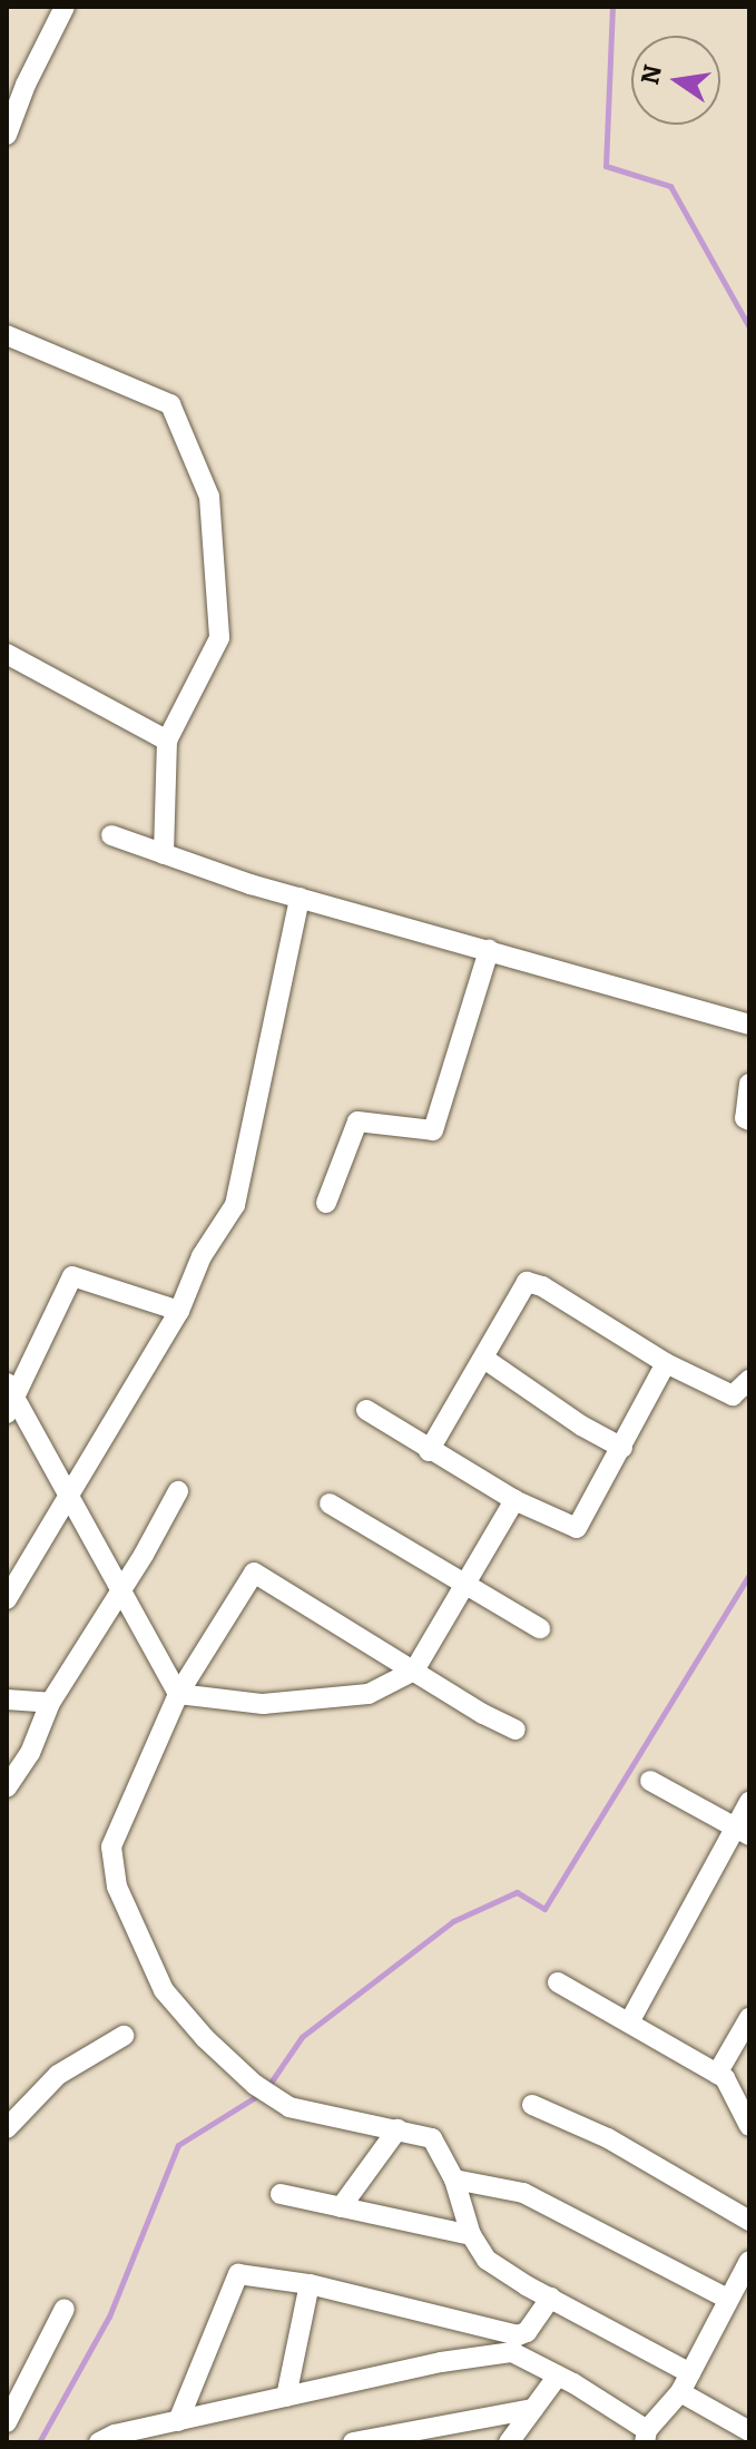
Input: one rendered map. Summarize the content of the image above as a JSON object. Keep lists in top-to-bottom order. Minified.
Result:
{"north":"left"}
